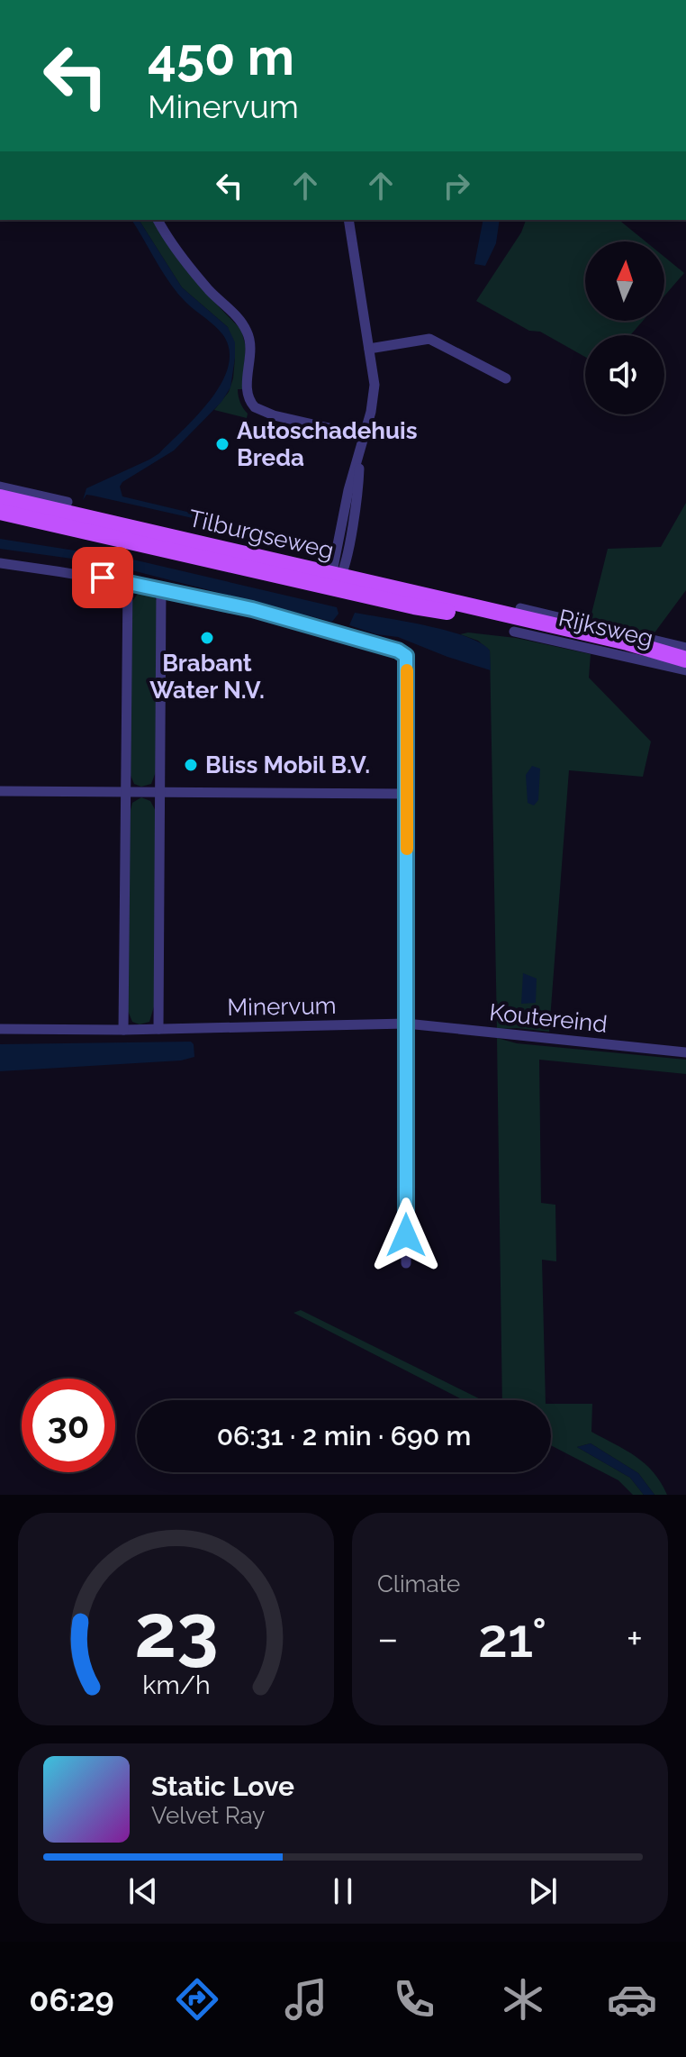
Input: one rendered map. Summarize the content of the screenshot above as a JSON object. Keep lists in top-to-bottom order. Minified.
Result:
{"streets":{"main road":["Tilburgseweg","Rijksweg"],"street":["Minervum","Koutereind"]},"crossings":[["Tilburgseweg","Rijksweg"],["Minervum","Koutereind"]],"places":["Autoschadehuis Breda","Brabant Water N.V.","Bliss Mobil B.V."],"north":"top","page":{"turn":["450 m","Minervum"],"limit":"30","trip":"06:31 · 2 min · 690 m","tile":"Climate","heat":["−","21°","+"],"song":["Static Love","Velvet Ray"],"tabs":"06:29","gauge":["23","km/h"]}}
